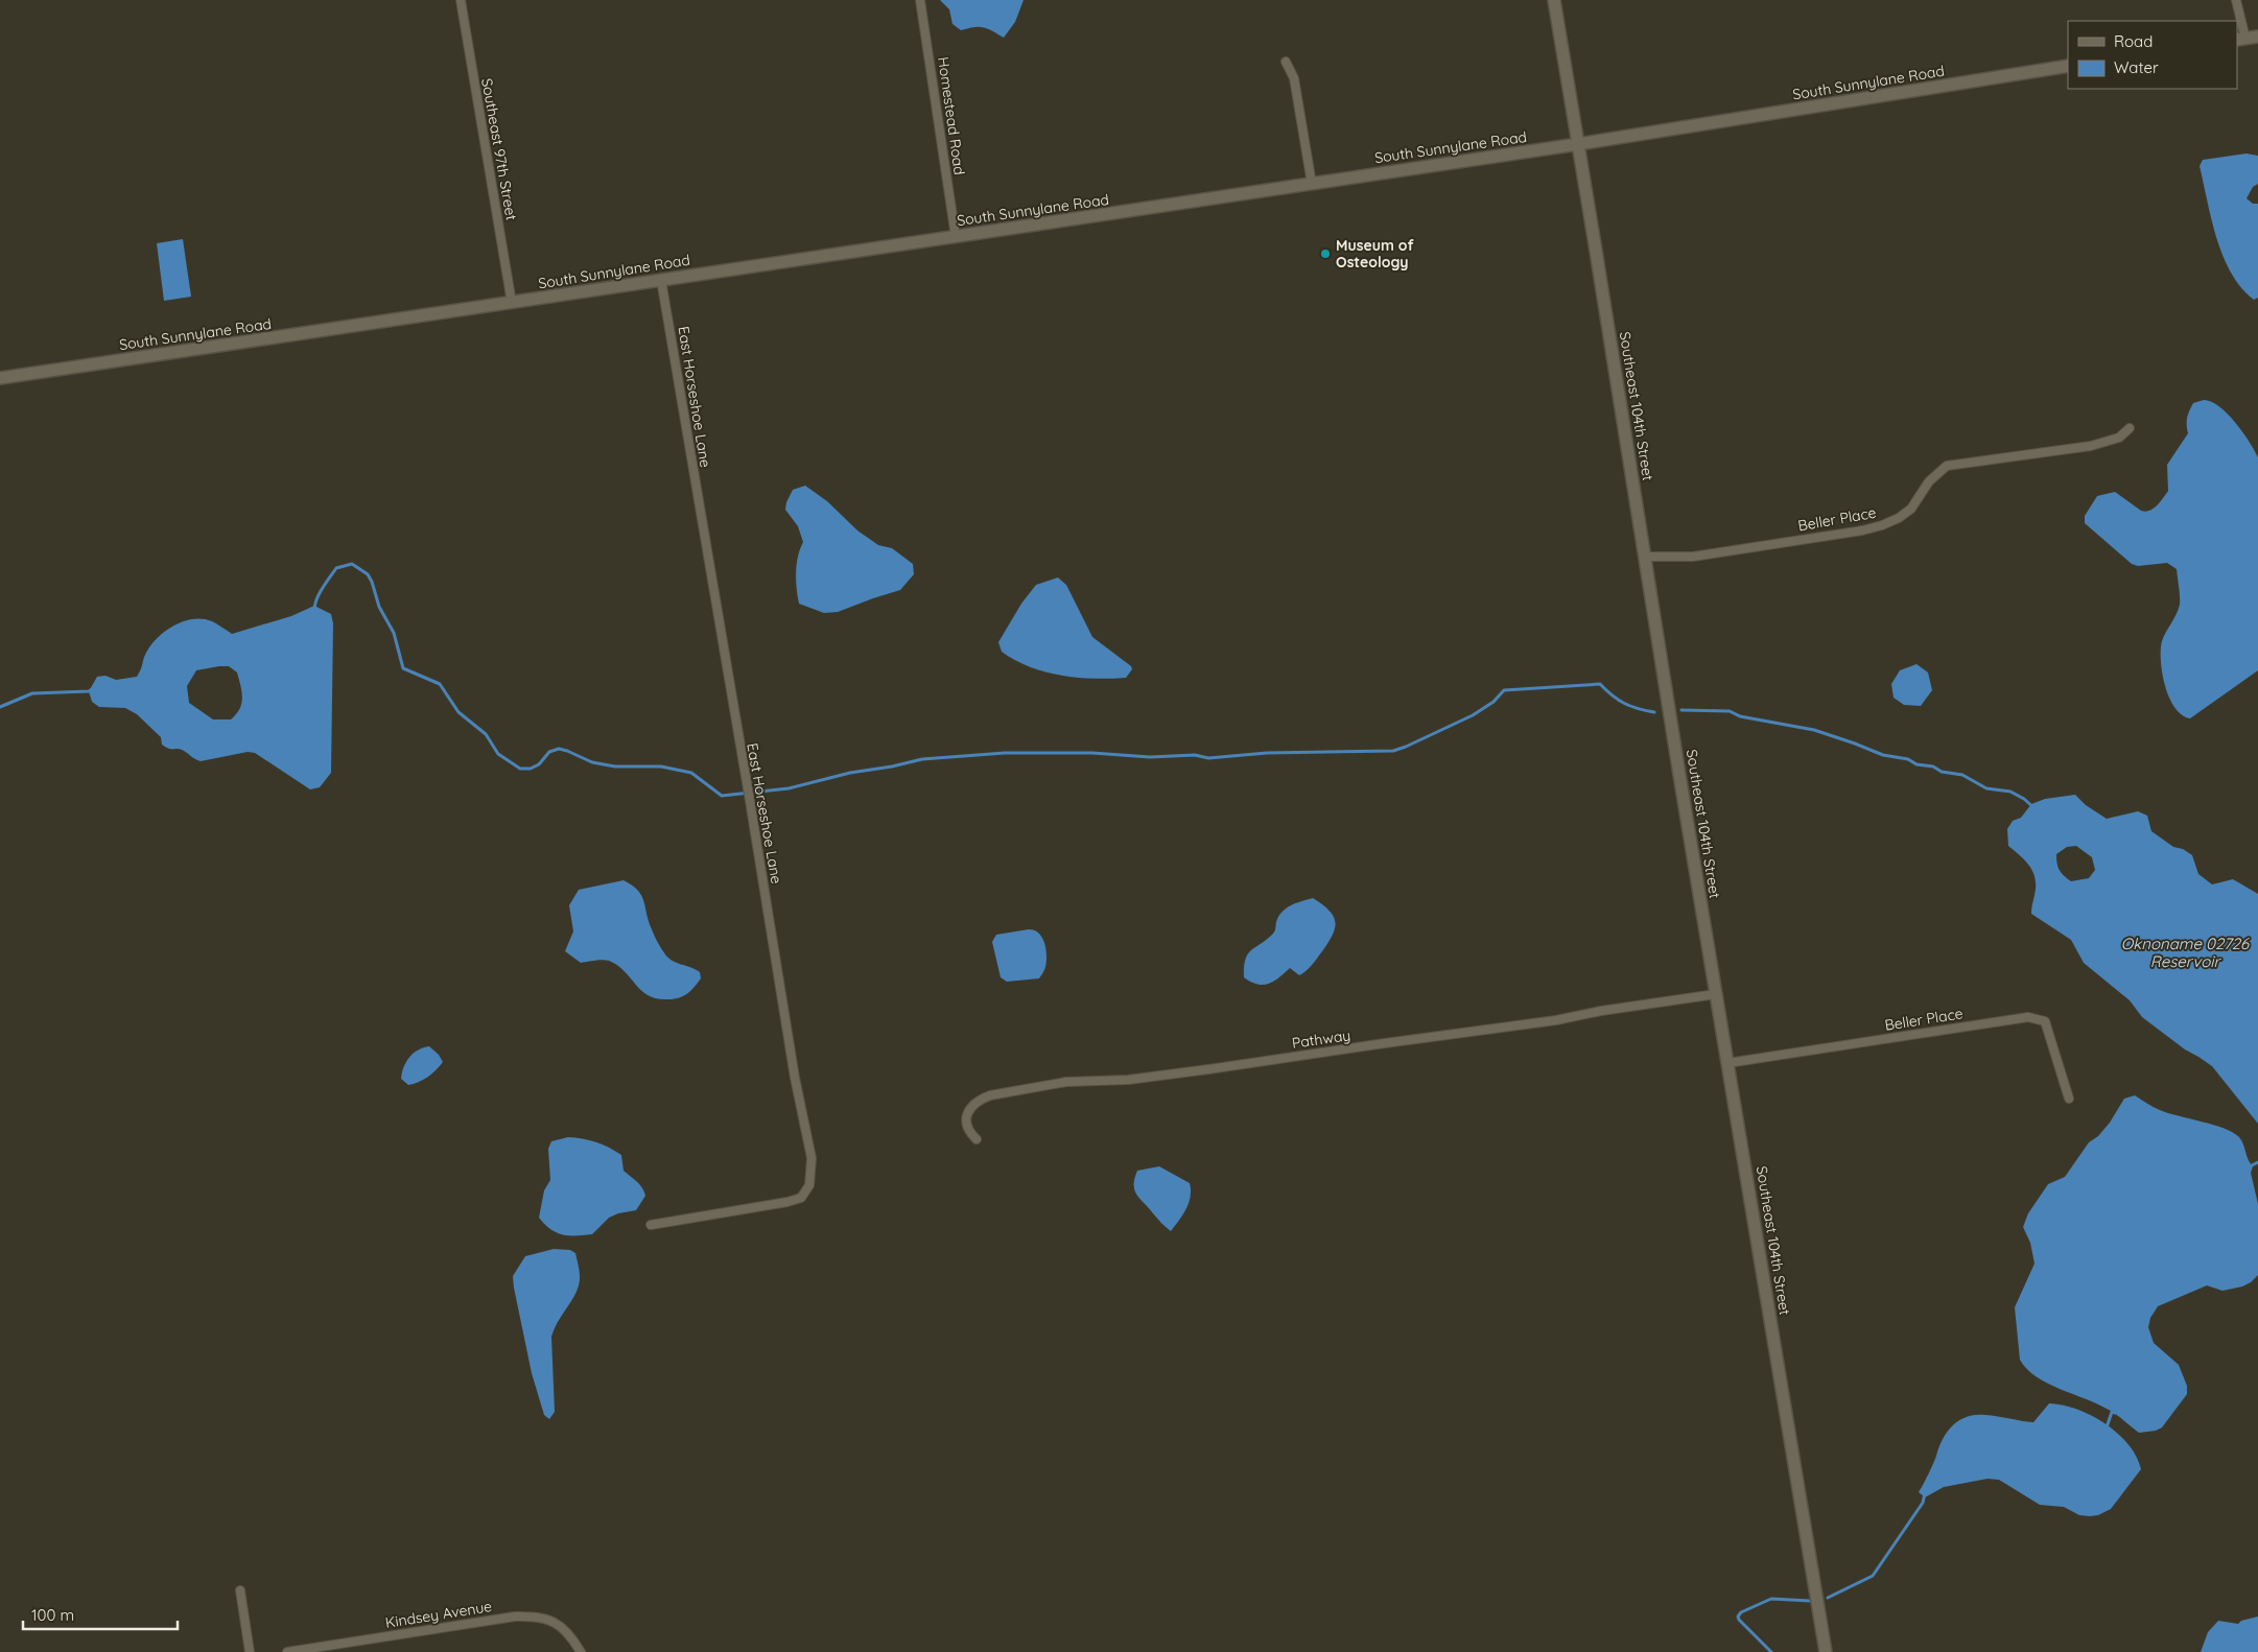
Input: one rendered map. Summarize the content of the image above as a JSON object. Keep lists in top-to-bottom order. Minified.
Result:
{"streets":{"street":["South Sunnylane Road","Homestead Road","Southeast 97th Street","East Horseshoe Lane","Southeast 104th Street","Beller Place","Pathway","Kindsey Avenue"]},"crossings":[["South Sunnylane Road","Homestead Road"],["South Sunnylane Road","Southeast 97th Street"],["South Sunnylane Road","East Horseshoe Lane"],["South Sunnylane Road","Southeast 104th Street"],["Southeast 104th Street","Beller Place"],["Southeast 104th Street","Pathway"]],"water":["Oknoname 02726 Reservoir"],"places":["Museum of Osteology"],"legend":["Road","Water"],"scale_bar":"100 m"}
